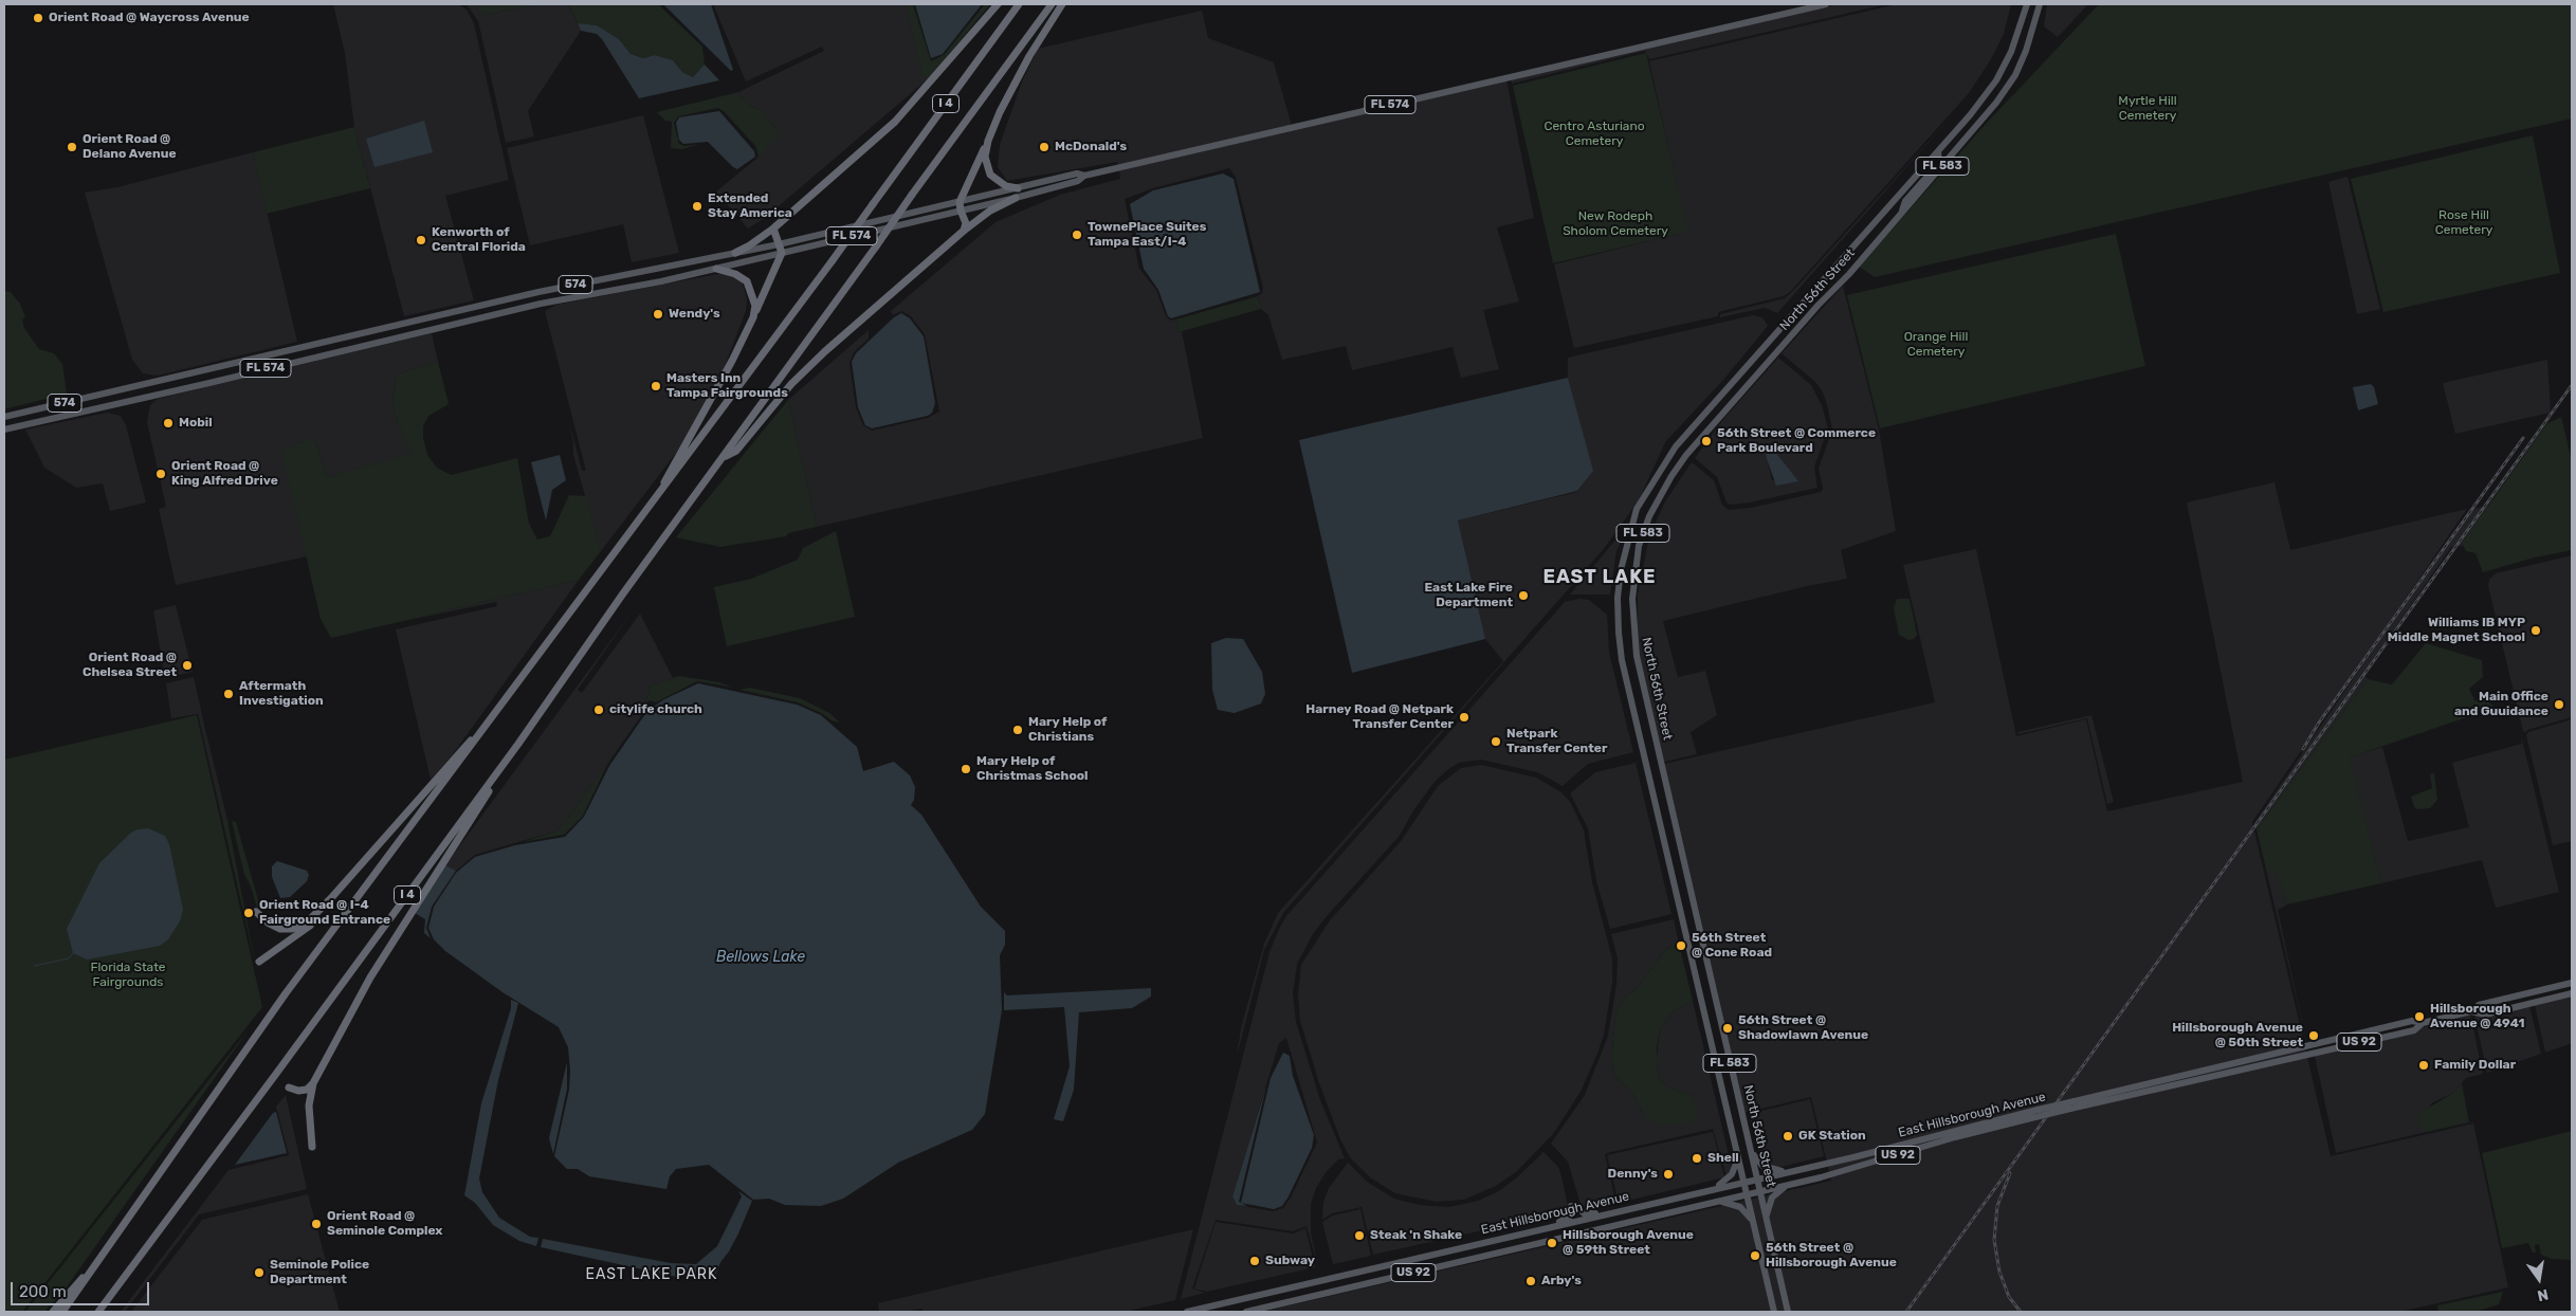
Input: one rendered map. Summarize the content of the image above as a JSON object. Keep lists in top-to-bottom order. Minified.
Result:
{"streets":{"highway":["I 4"],"main road":["FL 574","FL 583","574","North 56th Street","US 92","East Hillsborough Avenue"]},"crossings":[["FL 574","574"],["North 56th Street","East Hillsborough Avenue"]],"districts":["EAST LAKE","EAST LAKE PARK"],"water":["Bellows Lake"],"parks":["Myrtle Hill Cemetery","Centro Asturiano Cemetery","Rose Hill Cemetery","New Rodeph Sholom Cemetery","Orange Hill Cemetery","Florida State Fairgrounds"],"places":["Orient Road @ Waycross Avenue","Orient Road @ Delano Avenue","McDonald's","Extended Stay America","TownePlace Suites Tampa East/I-4","Kenworth of Central Florida","Wendy's","Masters Inn Tampa Fairgrounds","Mobil","56th Street @ Commerce Park Boulevard","Orient Road @ King Alfred Drive","East Lake Fire Department","Williams IB MYP Middle Magnet School","Orient Road @ Chelsea Street","Aftermath Investigation","Main Office and Guuidance","citylife church","Harney Road @ Netpark Transfer Center","Mary Help of Christians","Netpark Transfer Center","Mary Help of Christmas School","Orient Road @ I-4 Fairground Entrance","56th Street @ Cone Road","Hillsborough Avenue @ 4941","56th Street @ Shadowlawn Avenue","Hillsborough Avenue @ 50th Street","Family Dollar","GK Station","Shell","Denny's","Orient Road @ Seminole Complex","Steak 'n Shake","Hillsborough Avenue @ 59th Street","56th Street @ Hillsborough Avenue","Subway","Seminole Police Department","Arby's"],"scale_bar":"200 m","north":"bottom"}
